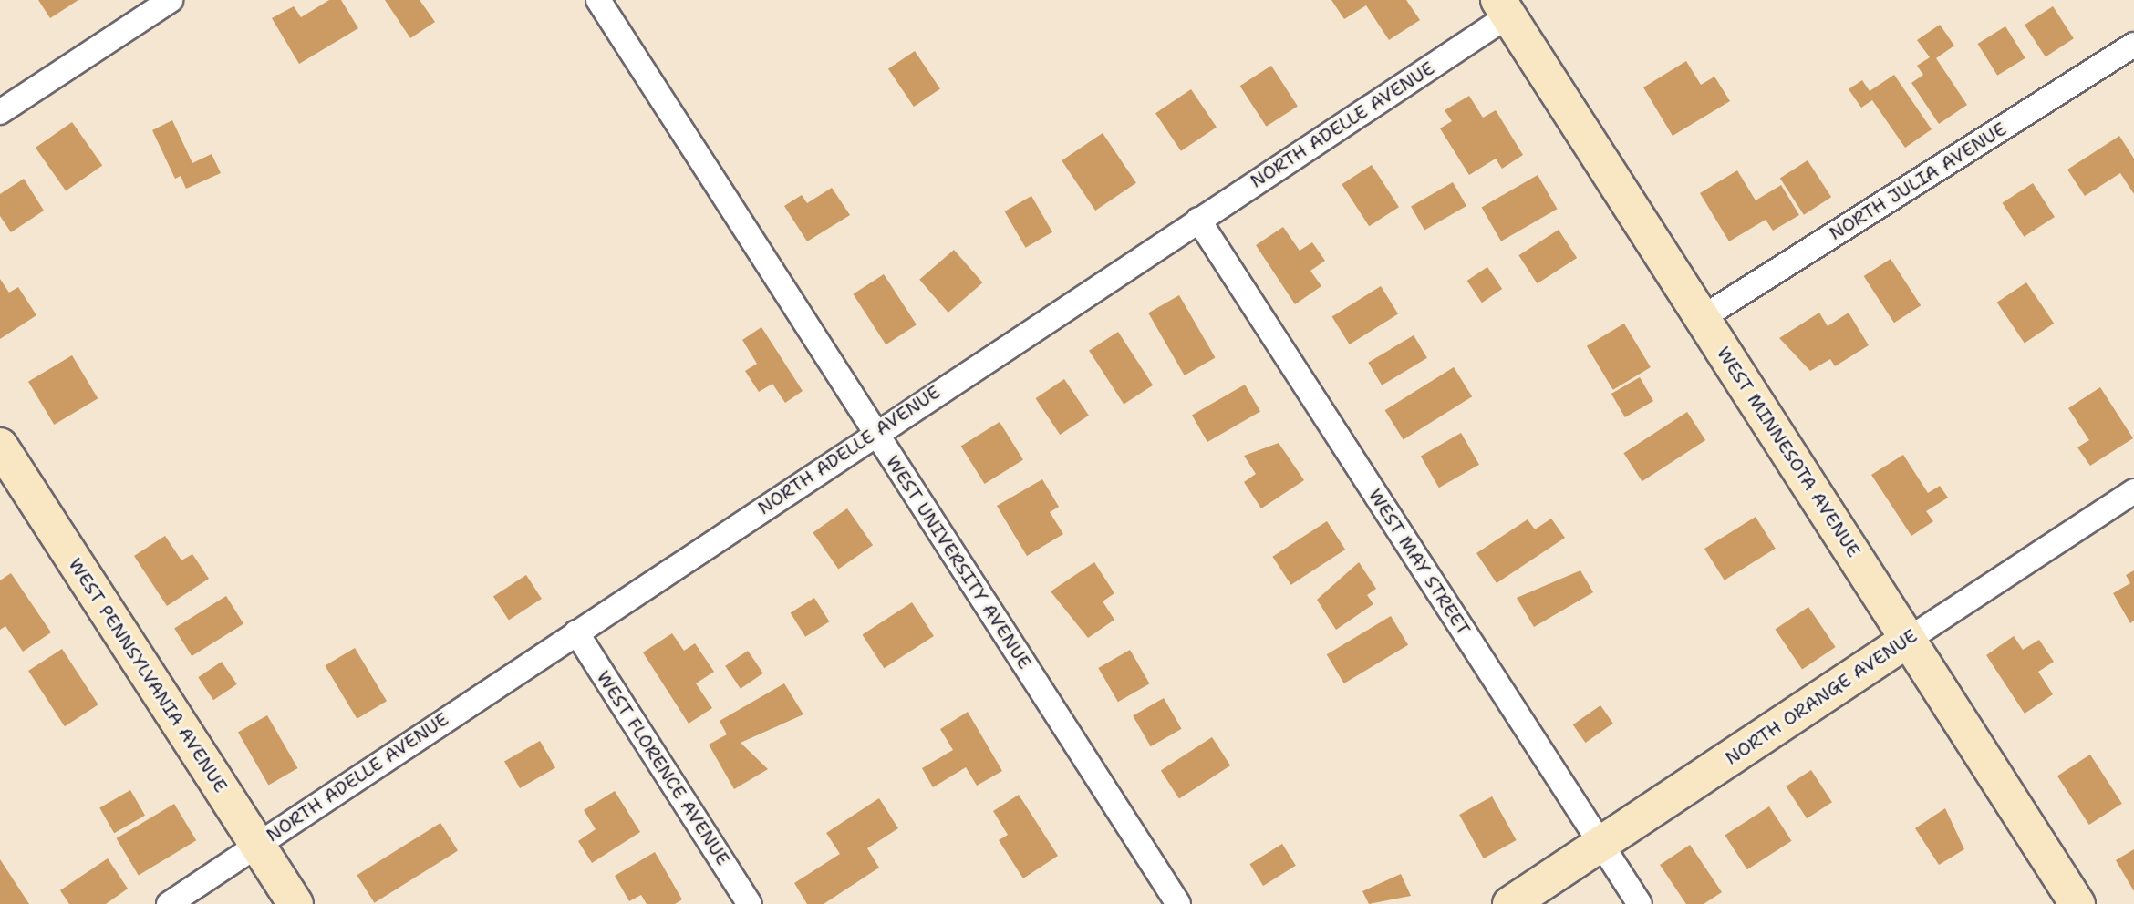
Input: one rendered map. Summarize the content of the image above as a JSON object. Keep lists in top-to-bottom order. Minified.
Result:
{"streets":{"street":["NORTH ADELLE AVENUE","NORTH JULIA AVENUE","WEST MINNESOTA AVENUE","WEST UNIVERSITY AVENUE","WEST MAY STREET","WEST PENNSYLVANIA AVENUE","NORTH ORANGE AVENUE","WEST FLORENCE AVENUE"]},"crossings":[["NORTH ADELLE AVENUE","WEST MINNESOTA AVENUE"],["NORTH ADELLE AVENUE","WEST UNIVERSITY AVENUE"],["NORTH ADELLE AVENUE","WEST MAY STREET"],["NORTH ADELLE AVENUE","WEST PENNSYLVANIA AVENUE"],["NORTH ADELLE AVENUE","WEST FLORENCE AVENUE"],["NORTH JULIA AVENUE","WEST MINNESOTA AVENUE"],["WEST MINNESOTA AVENUE","NORTH ORANGE AVENUE"],["WEST MAY STREET","NORTH ORANGE AVENUE"]]}
